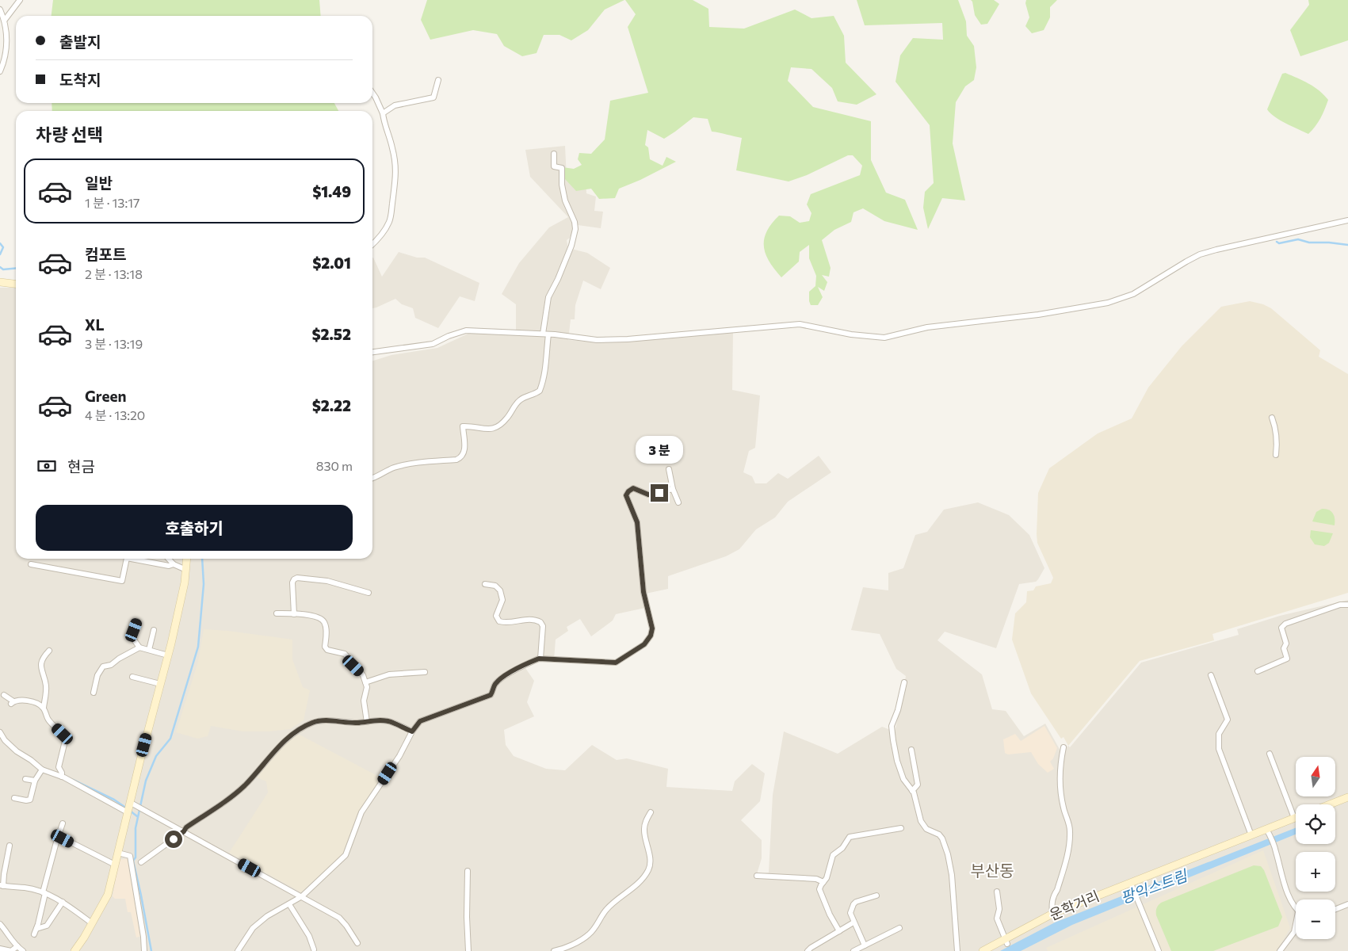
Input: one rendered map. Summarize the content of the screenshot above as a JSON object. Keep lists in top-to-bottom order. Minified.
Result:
{"streets":{"street":["운학거리"]},"districts":["부산동"],"water":["팡익스트림"],"north":"top","page":{"banner":["출발지","도착지"],"heading":"차량 선택","list":[{"name":"일반","note":"1 분 · 13:17","value":"$1.49"},{"name":"컴포트","note":"2 분 · 13:18","value":"$2.01"},{"name":"XL","note":"3 분 · 13:19","value":"$2.52"},{"name":"Green","note":"4 분 · 13:20","value":"$2.22"}],"bubble":"3 분","pay":["현금","830 m"],"buttons":"호출하기","map_buttons":["+","−"]}}
